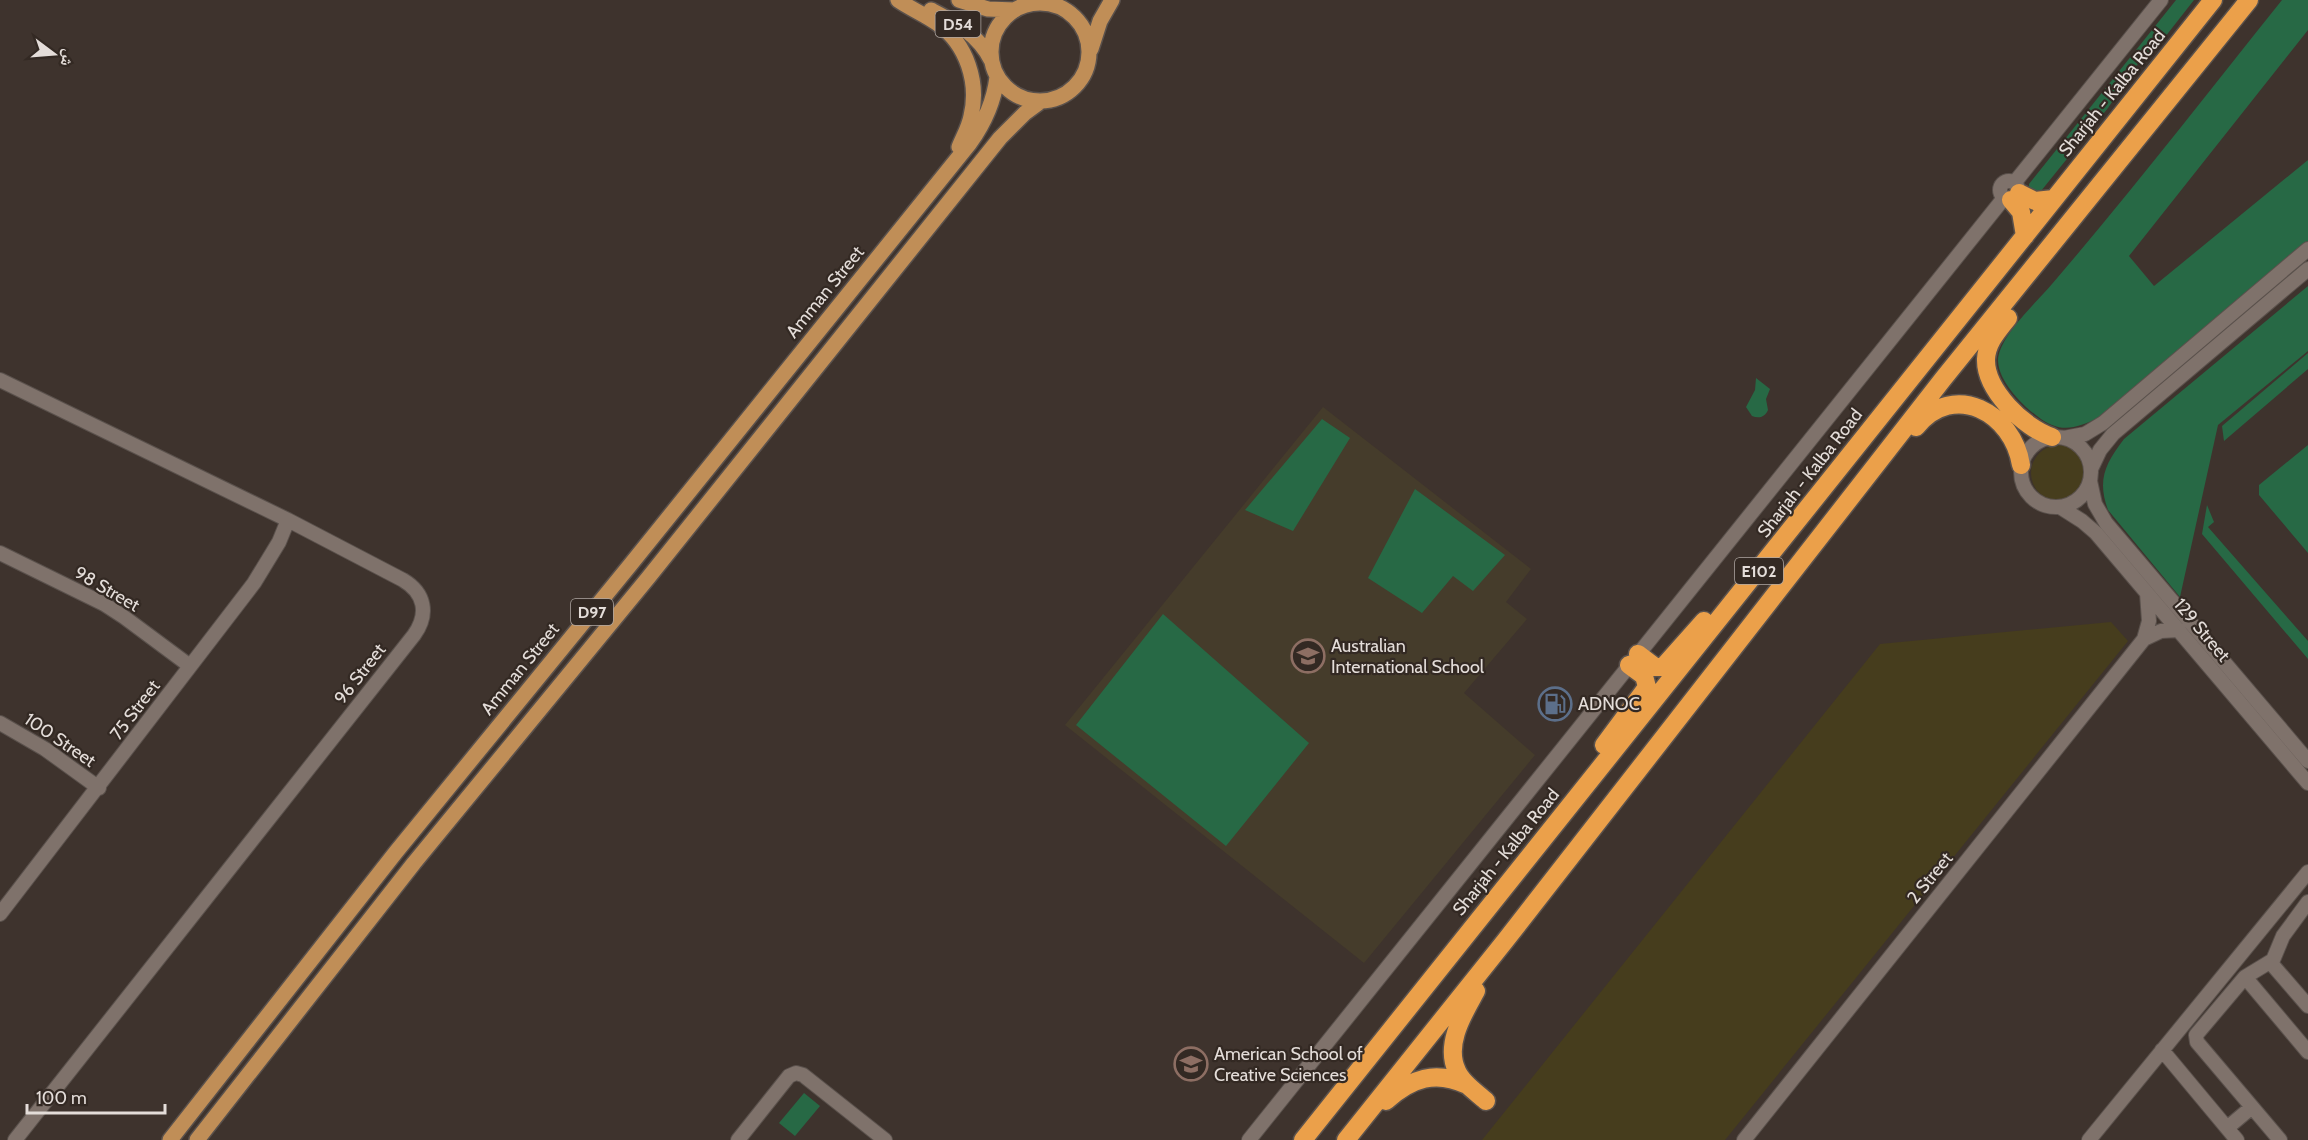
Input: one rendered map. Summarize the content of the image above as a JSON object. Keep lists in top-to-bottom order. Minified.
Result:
{"streets":{"highway":["Sharjah - Kalba Road","E102"],"main road":["D54","Amman Street","D97"],"street":["98 Street","129 Street","96 Street","75 Street","100 Street","2 Street"]},"crossings":[["D54","Amman Street"],["D54","D97"],["Amman Street","D97"],["98 Street","75 Street"],["96 Street","75 Street"],["75 Street","100 Street"]],"places":{"school or university":["Australian International School","American School of Creative Sciences"],"fuel station":["ADNOC"]},"scale_bar":"100 m","north":"right"}
